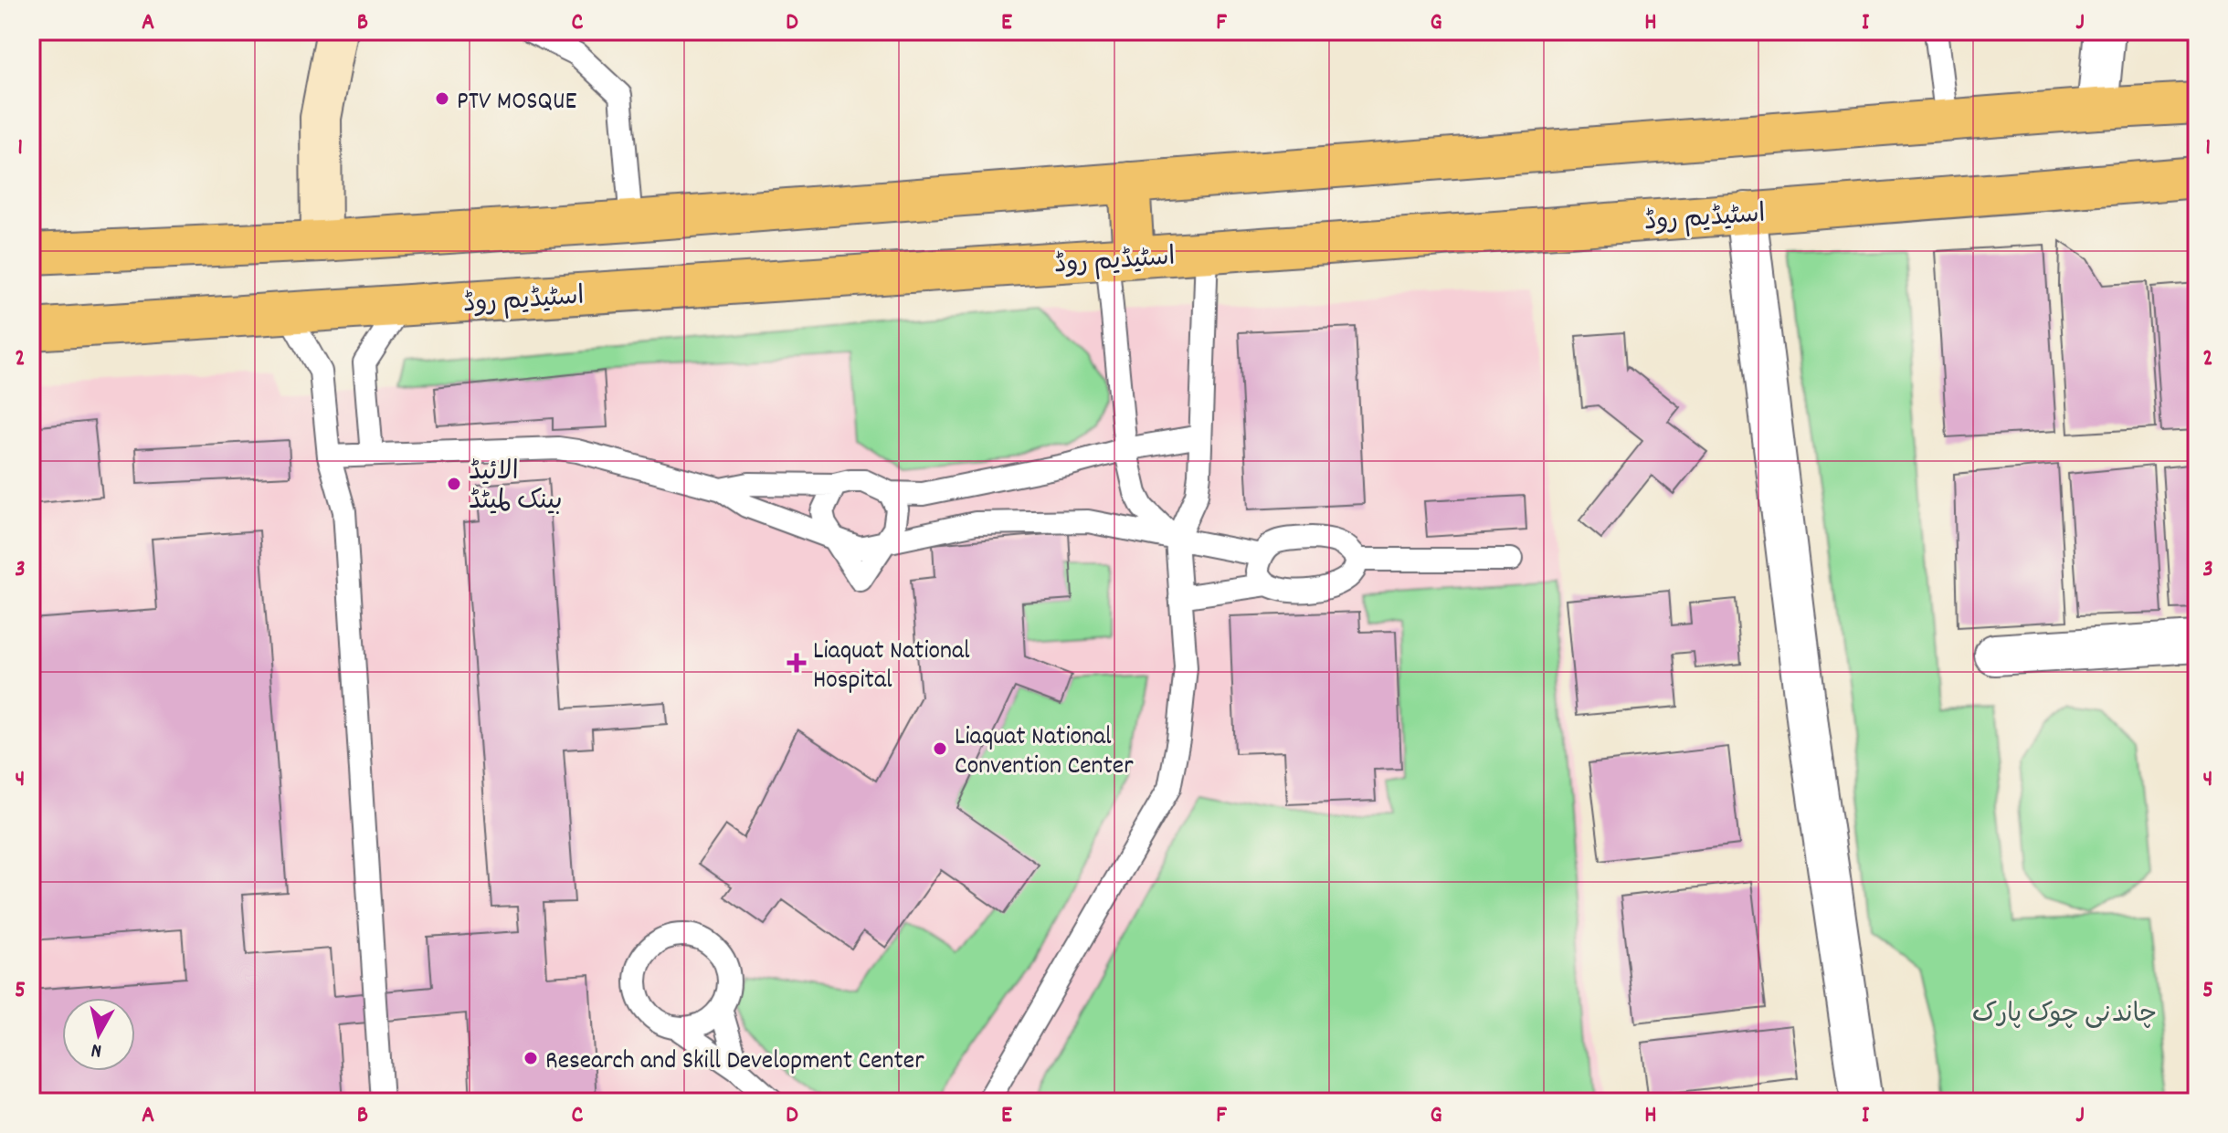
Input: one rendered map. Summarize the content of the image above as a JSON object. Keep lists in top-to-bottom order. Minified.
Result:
{"streets":{"main road":["اسٹیڈیم روڈ"]},"parks":["چاندنی چوک پارک"],"places":{"other":["PTV MOSQUE","الائیڈ بینک لمیٹڈ","Liaquat National Convention Center","Research and Skill Development Center"],"health":["Liaquat National Hospital"]},"north":"bottom","grid":{"columns":["A","B","C","D","E","F","G","H","I","J"],"rows":["1","2","3","4","5"]}}
